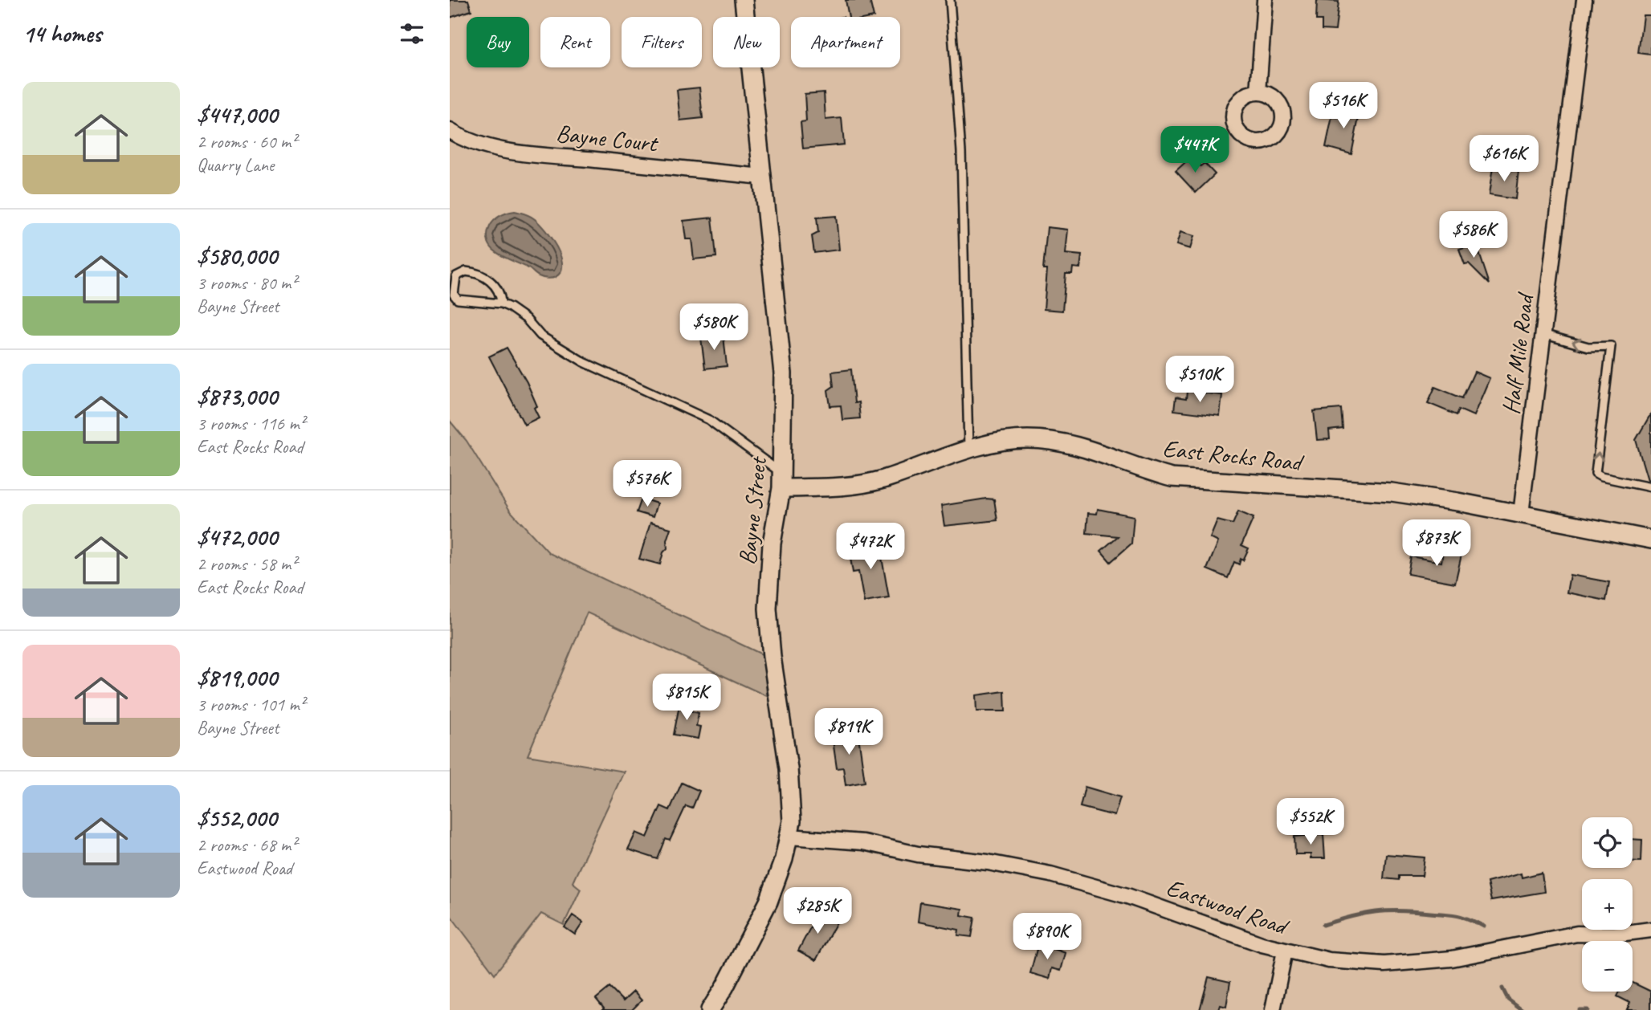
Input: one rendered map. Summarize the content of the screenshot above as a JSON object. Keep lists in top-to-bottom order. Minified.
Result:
{"streets":{"street":["Bayne Court","Half Mile Road","East Rocks Road","Bayne Street","Eastwood Road"]},"crossings":[["Bayne Court","Bayne Street"],["Half Mile Road","East Rocks Road"],["East Rocks Road","Bayne Street"],["Bayne Street","Eastwood Road"]],"page":{"heading":"14 homes","chip":["Buy","Rent","Filters","New","Apartment"],"list":[{"name":"$447,000","note":"2 rooms · 60 m² · Quarry Lane"},{"name":"$580,000","note":"3 rooms · 80 m² · Bayne Street"},{"name":"$873,000","note":"3 rooms · 116 m² · East Rocks Road"},{"name":"$472,000","note":"2 rooms · 58 m² · East Rocks Road"},{"name":"$819,000","note":"3 rooms · 101 m² · Bayne Street"},{"name":"$552,000","note":"2 rooms · 68 m² · Eastwood Road"}],"price":["$516K","$447K","$616K","$586K","$580K","$510K","$576K","$873K","$472K","$815K","$819K","$552K","$285K","$890K"],"map_buttons":["+","−"]}}
